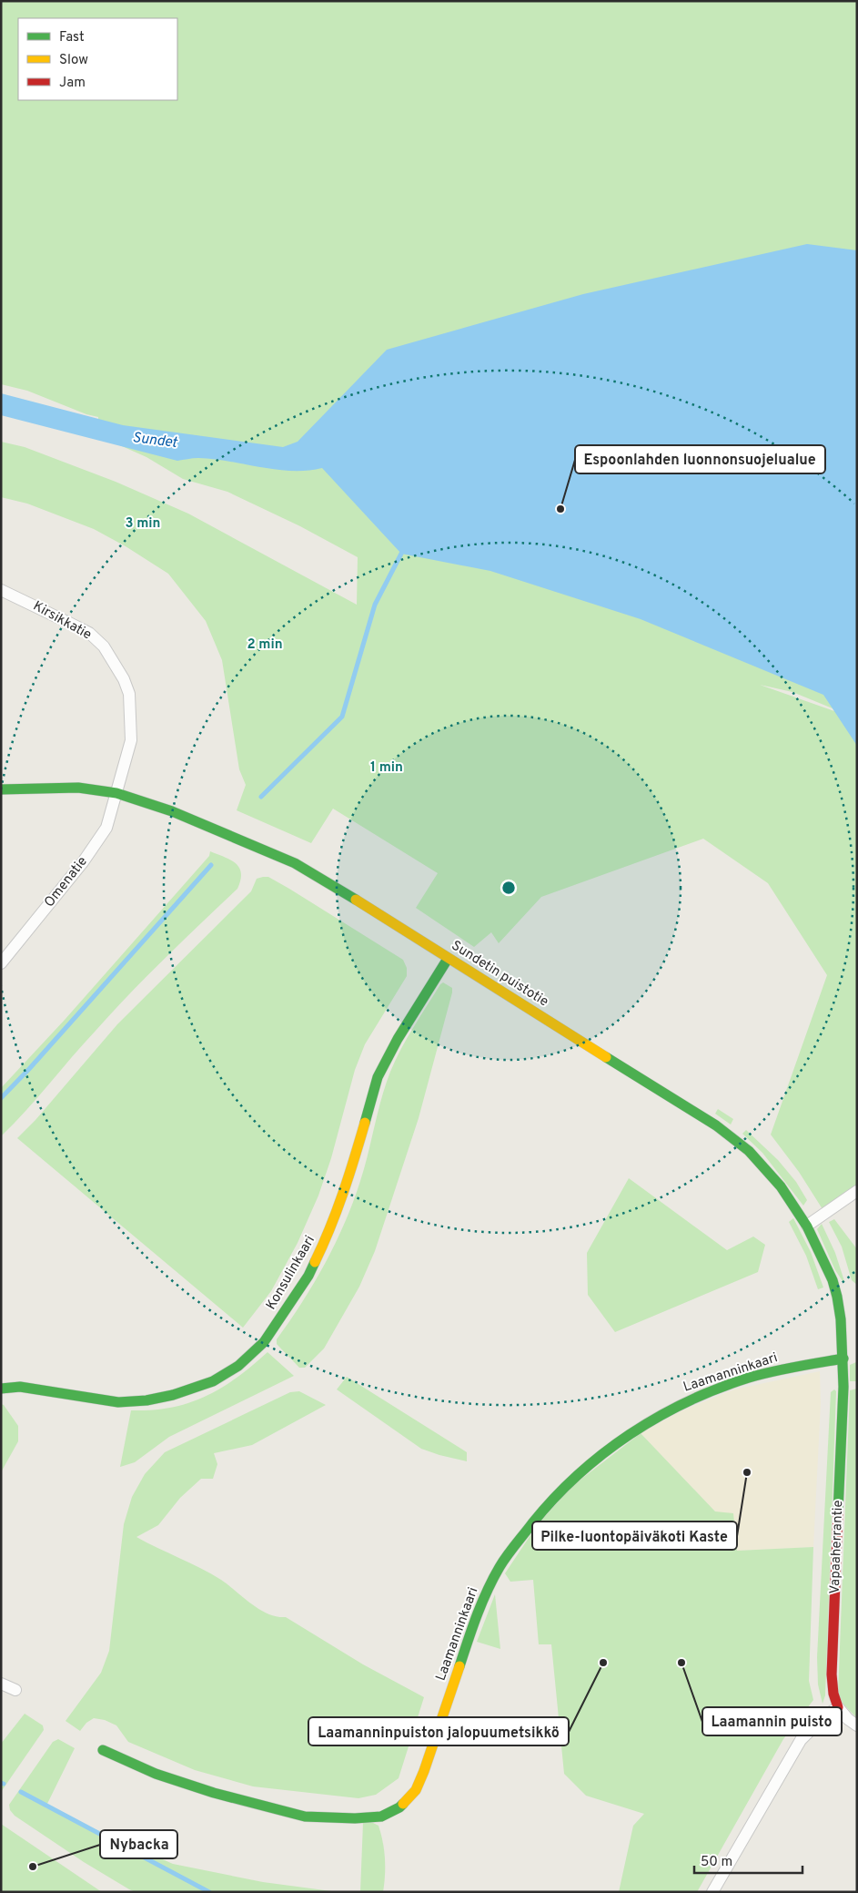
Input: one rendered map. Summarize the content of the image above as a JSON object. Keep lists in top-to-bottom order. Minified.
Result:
{"streets":{"street":["Kirsikkatie","Omenatie","Sundetin puistotie","Konsulinkaari","Laamanninkaari","Vapaaherrantie"]},"crossings":[["Kirsikkatie","Omenatie"],["Kirsikkatie","Sundetin puistotie"],["Omenatie","Sundetin puistotie"],["Sundetin puistotie","Konsulinkaari"],["Sundetin puistotie","Laamanninkaari"],["Sundetin puistotie","Vapaaherrantie"],["Laamanninkaari","Vapaaherrantie"]],"water":["Sundet"],"places":["Espoonlahden luonnonsuojelualue","Pilke-luontopäiväkoti Kaste","Laamanninpuiston jalopuumetsikkö","Laamannin puisto","Nybacka"],"legend":["Fast","Slow","Jam"],"scale_bar":"50 m","rings":["3 min","2 min","1 min"]}
